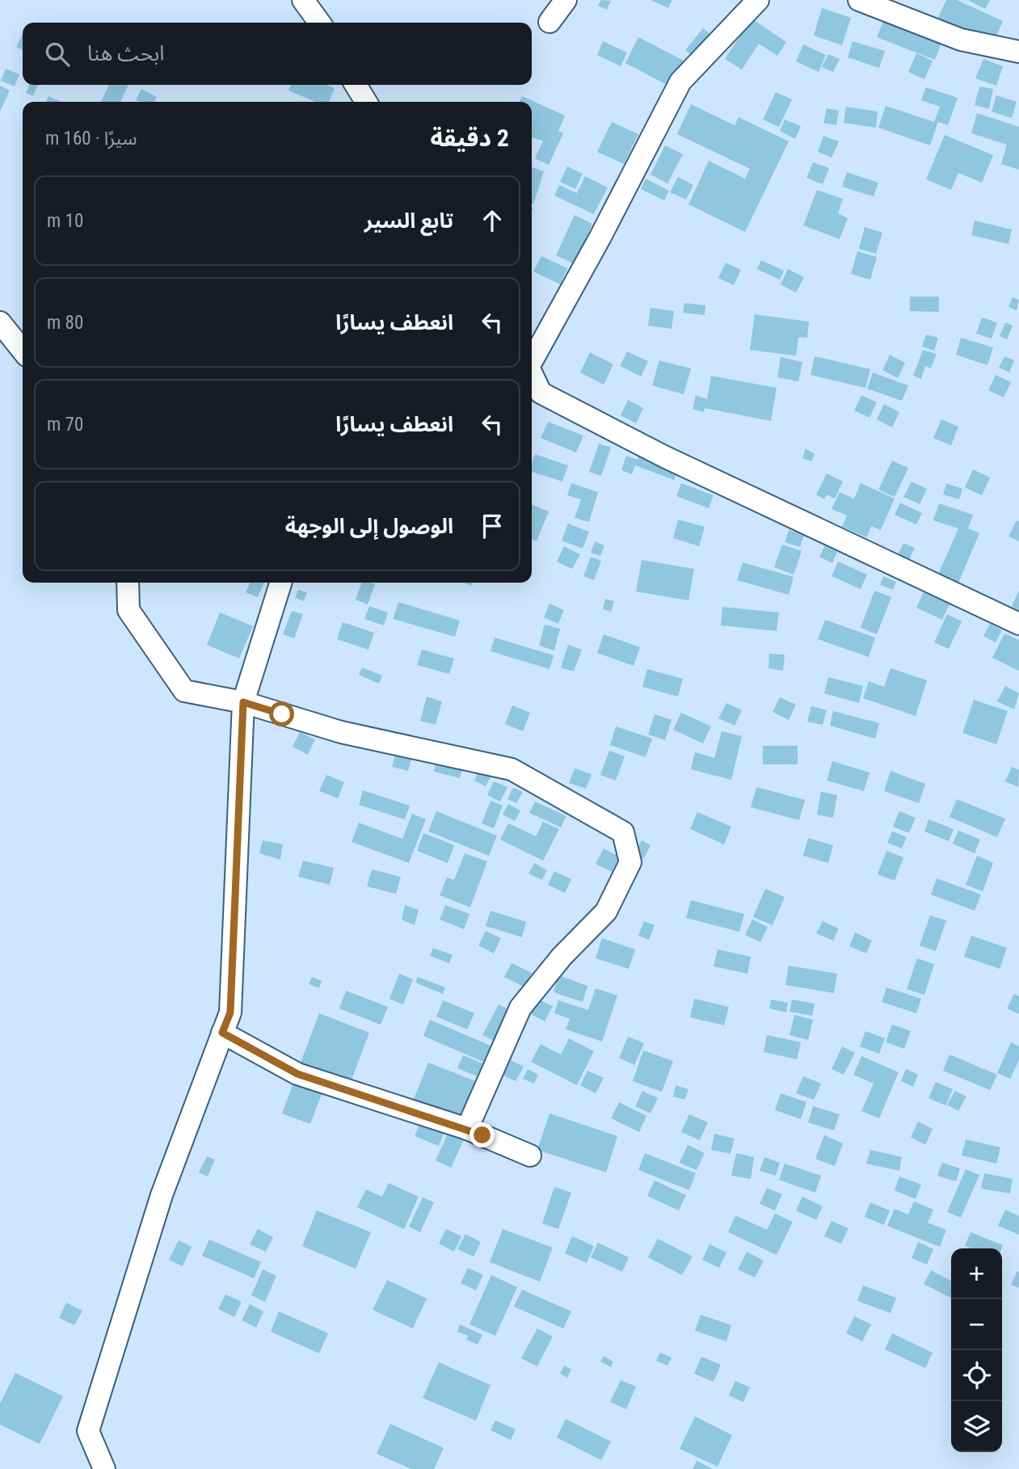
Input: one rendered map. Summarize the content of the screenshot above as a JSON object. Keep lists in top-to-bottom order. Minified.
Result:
{"page":{"search":"ابحث هنا","heading":["2 دقيقة","سيرًا · 160 m"],"list":[["تابع السير","10 m"],["انعطف يسارًا","80 m"],["انعطف يسارًا","70 m"],"الوصول إلى الوجهة"],"map_buttons":["+","−"]}}
